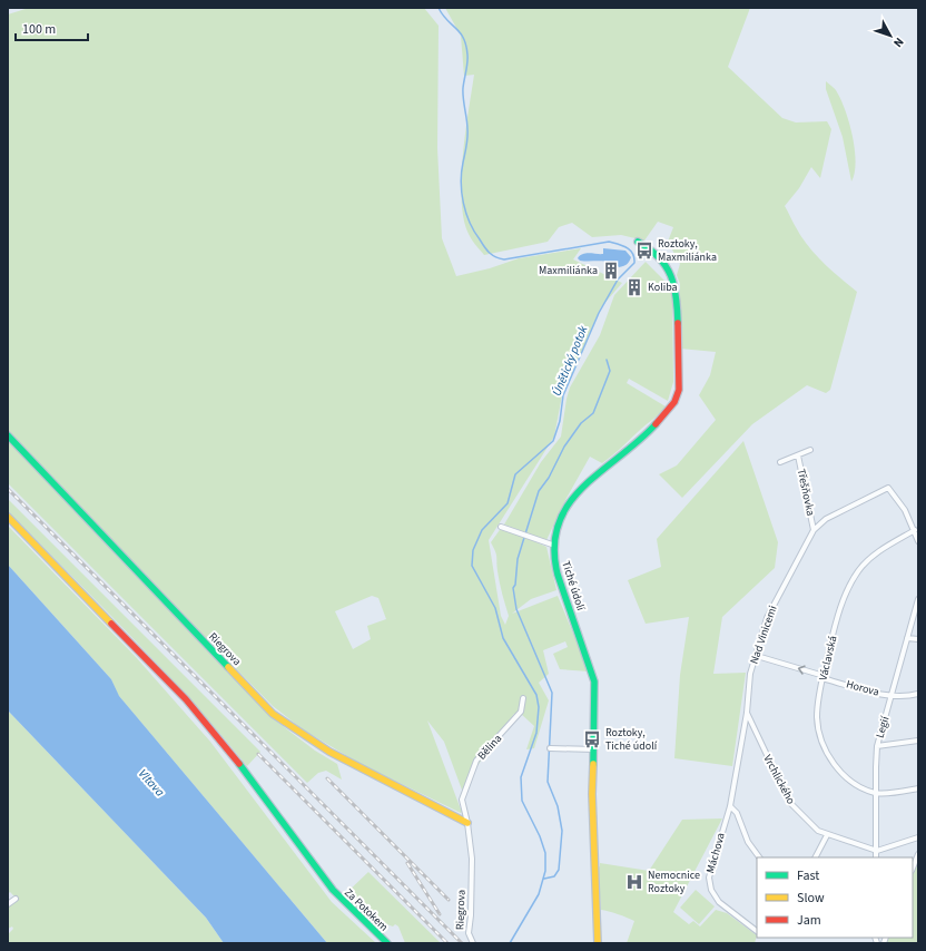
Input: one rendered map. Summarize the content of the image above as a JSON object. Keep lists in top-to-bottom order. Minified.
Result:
{"streets":{"street":["Třešňovka","Tiché údolí","Nad Vinicemi","Riegrova","Václavská","Horova","Legií","Bělina","Vrchlického","Máchova","Za Potokem"]},"crossings":[["Třešňovka","Nad Vinicemi"],["Nad Vinicemi","Václavská"],["Nad Vinicemi","Horova"],["Nad Vinicemi","Vrchlického"],["Nad Vinicemi","Máchova"],["Riegrova","Bělina"],["Václavská","Horova"],["Václavská","Legií"],["Horova","Legií"],["Legií","Vrchlického"]],"one_way":["Horova"],"water":["Únětický potok","Vltava"],"places":{"bus stop":["Roztoky, Maxmiliánka","Roztoky, Tiché údolí"],"building":["Maxmiliánka","Koliba"],"hospital":["Nemocnice Roztoky"]},"legend":["Fast","Slow","Jam"],"scale_bar":"100 m","north":"bottom right"}
